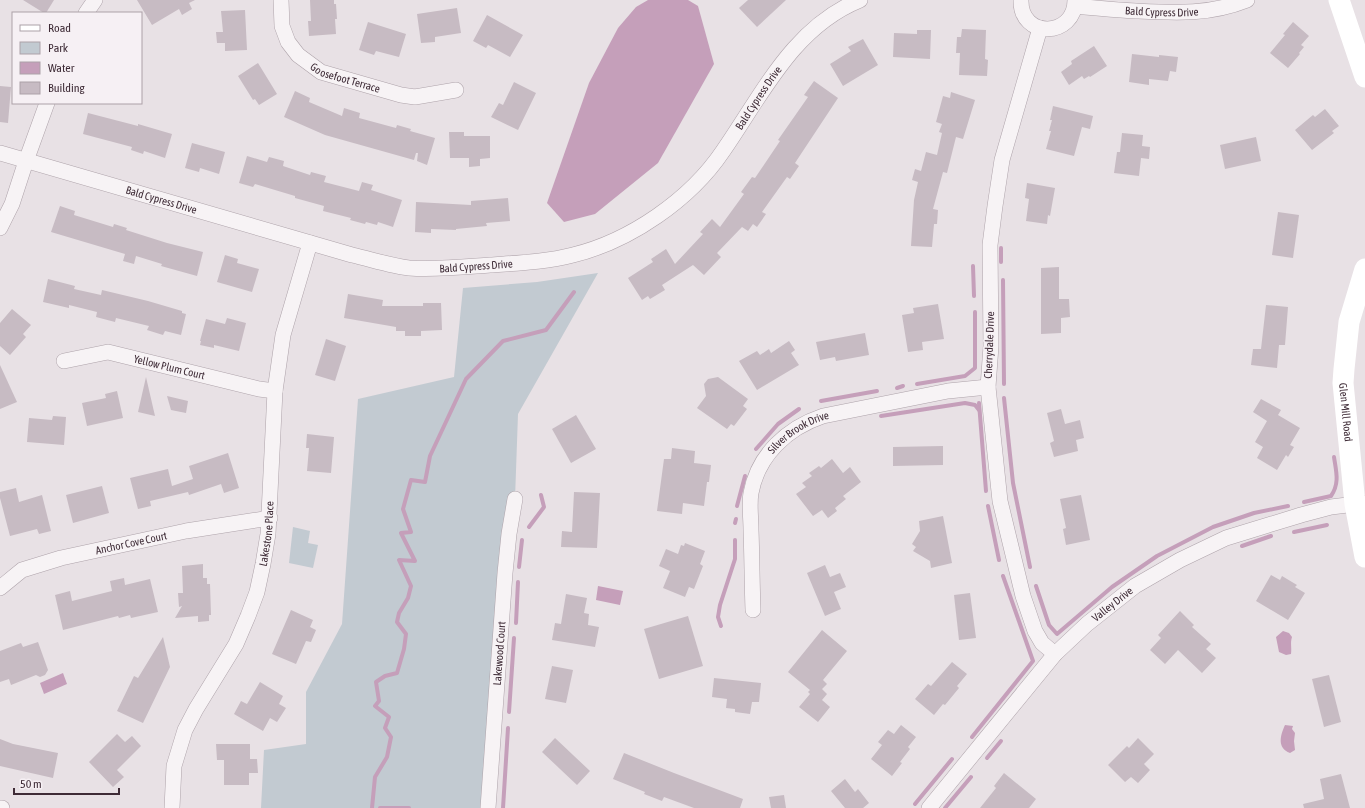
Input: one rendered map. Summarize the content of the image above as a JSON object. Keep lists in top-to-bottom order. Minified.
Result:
{"streets":{"main road":["Glen Mill Road"],"street":["Bald Cypress Drive","Goosefoot Terrace","Cherrydale Drive","Yellow Plum Court","Silver Brook Drive","Lakestone Place","Anchor Cove Court","Valley Drive","Lakewood Court"]},"crossings":[["Bald Cypress Drive","Lakestone Place"],["Cherrydale Drive","Silver Brook Drive"],["Cherrydale Drive","Valley Drive"],["Yellow Plum Court","Lakestone Place"],["Glen Mill Road","Valley Drive"],["Lakestone Place","Anchor Cove Court"]],"legend":["Road","Park","Water","Building"],"scale_bar":"50 m"}
